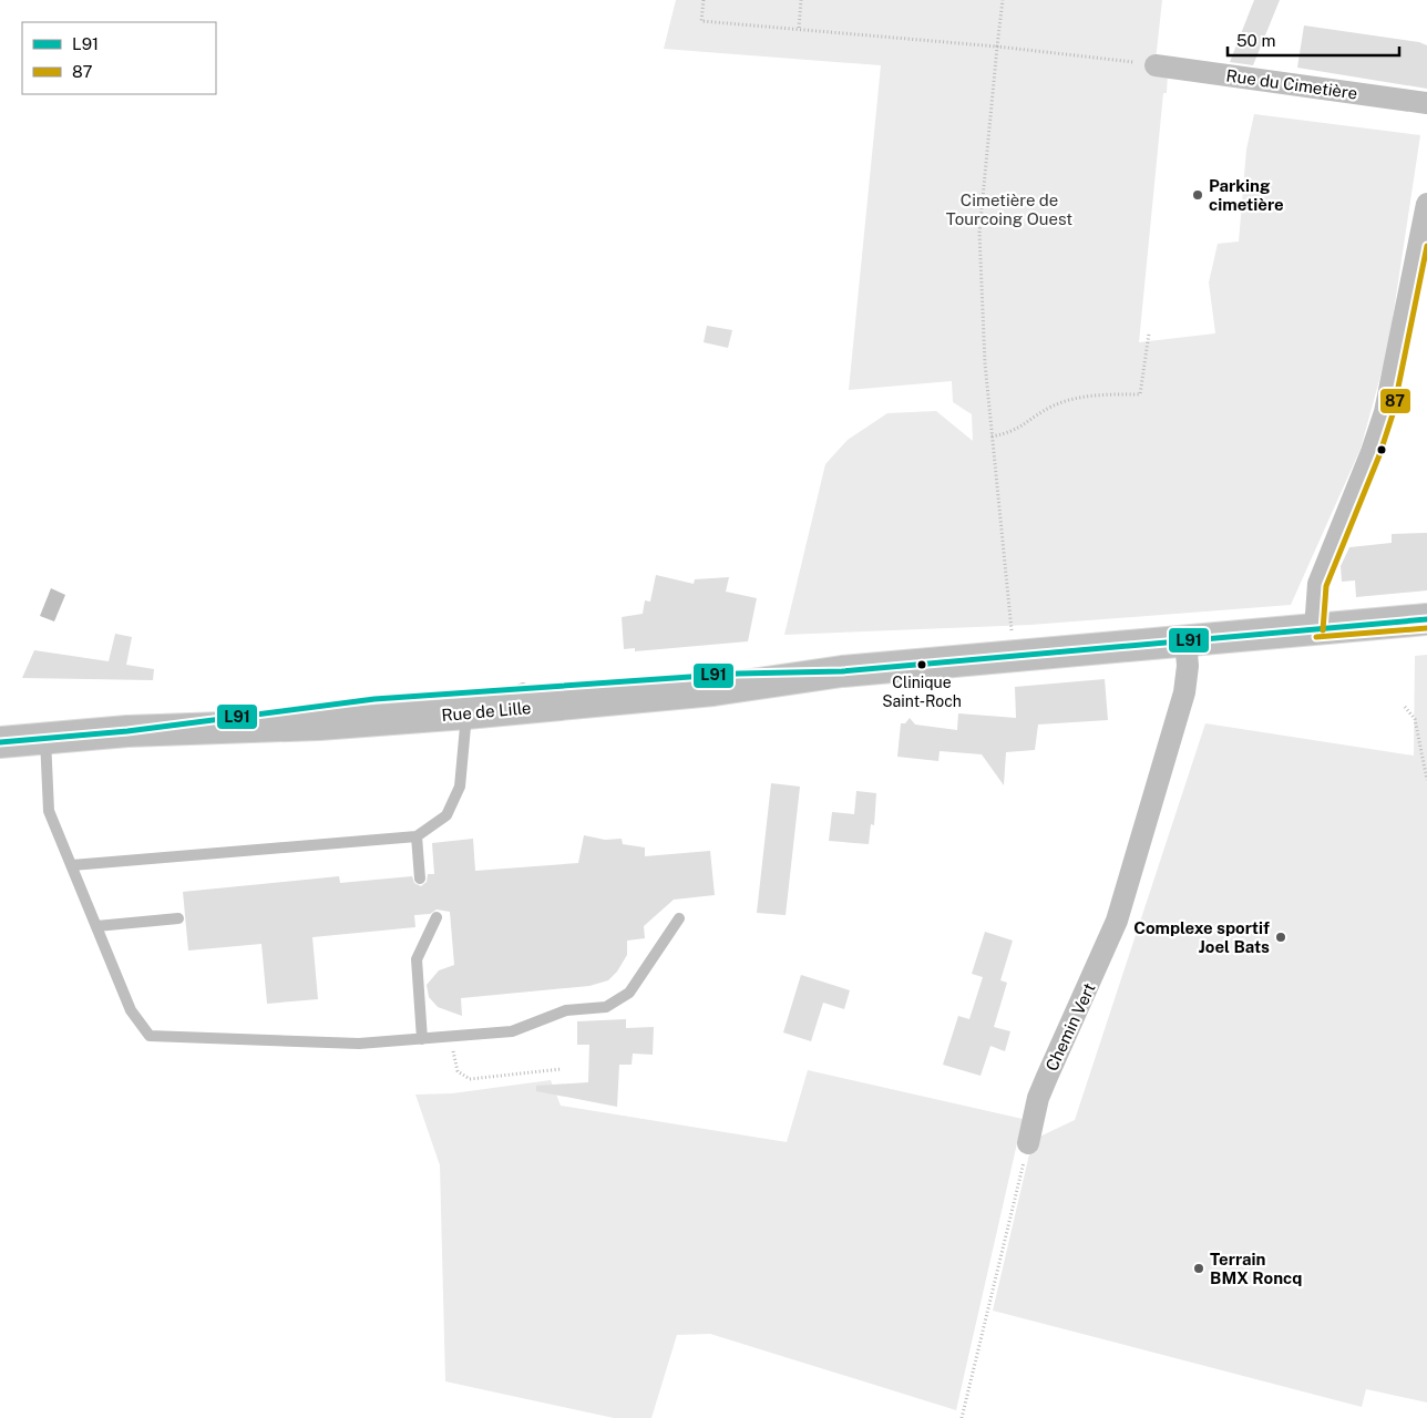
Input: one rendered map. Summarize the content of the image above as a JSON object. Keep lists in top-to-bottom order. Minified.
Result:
{"streets":{"main road":["Rue de Lille"],"street":["Rue du Cimetière","Chemin Vert"]},"crossings":[["Rue de Lille","Chemin Vert"]],"parks":["Cimetière de Tourcoing Ouest"],"places":["Parking cimetière","Clinique Saint-Roch","Complexe sportif Joel Bats","Terrain BMX Roncq"],"lines":["transit line 87","transit line L91"],"legend":["L91","87"],"scale_bar":"50 m"}
